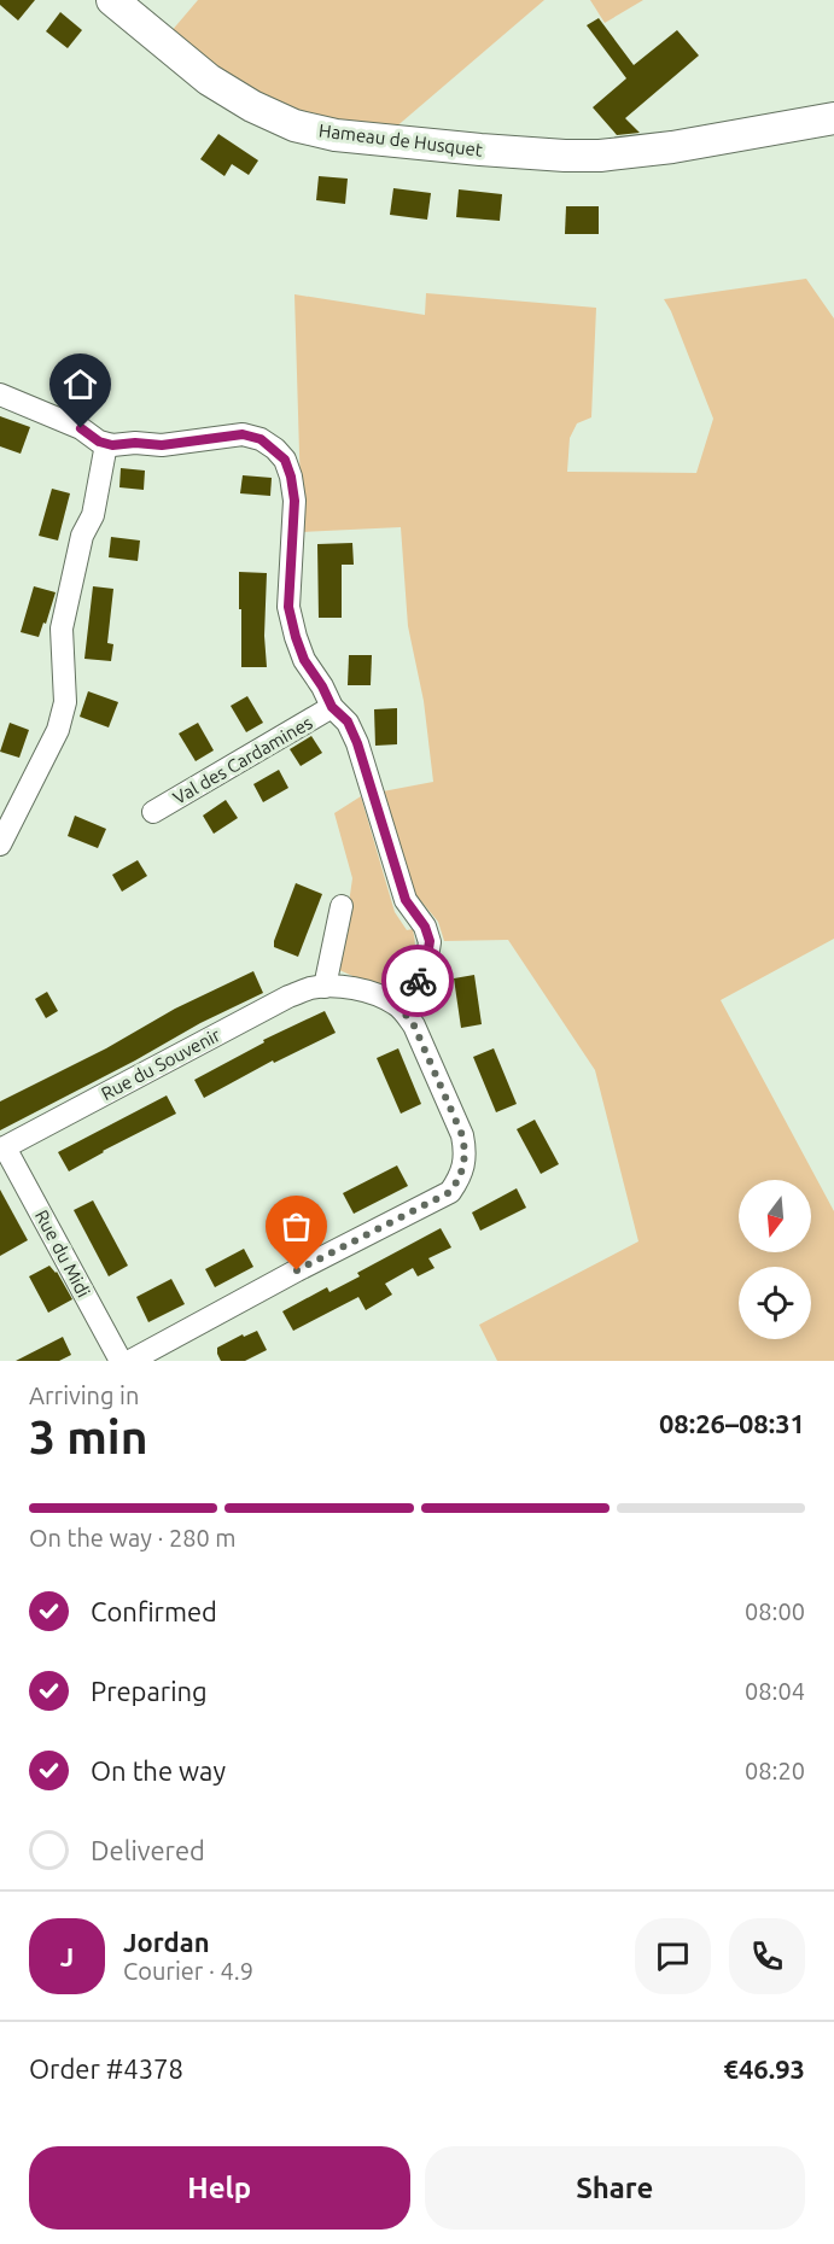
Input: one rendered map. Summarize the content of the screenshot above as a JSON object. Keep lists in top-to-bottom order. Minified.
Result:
{"streets":{"street":["Hameau de Husquet","Val des Cardamines","Rue du Souvenir","Rue du Midi"]},"crossings":[["Rue du Souvenir","Rue du Midi"]],"north":"bottom","page":{"heading":["3 min","Arriving in","08:26–08:31"],"panel":["Jordan","Courier · 4.9","Order #4378","€46.93"],"bar":"On the way · 280 m","list":[["Confirmed","08:00"],["Preparing","08:04"],["On the way","08:20"],"Delivered"],"round":"J","buttons":["Help","Share"]}}
